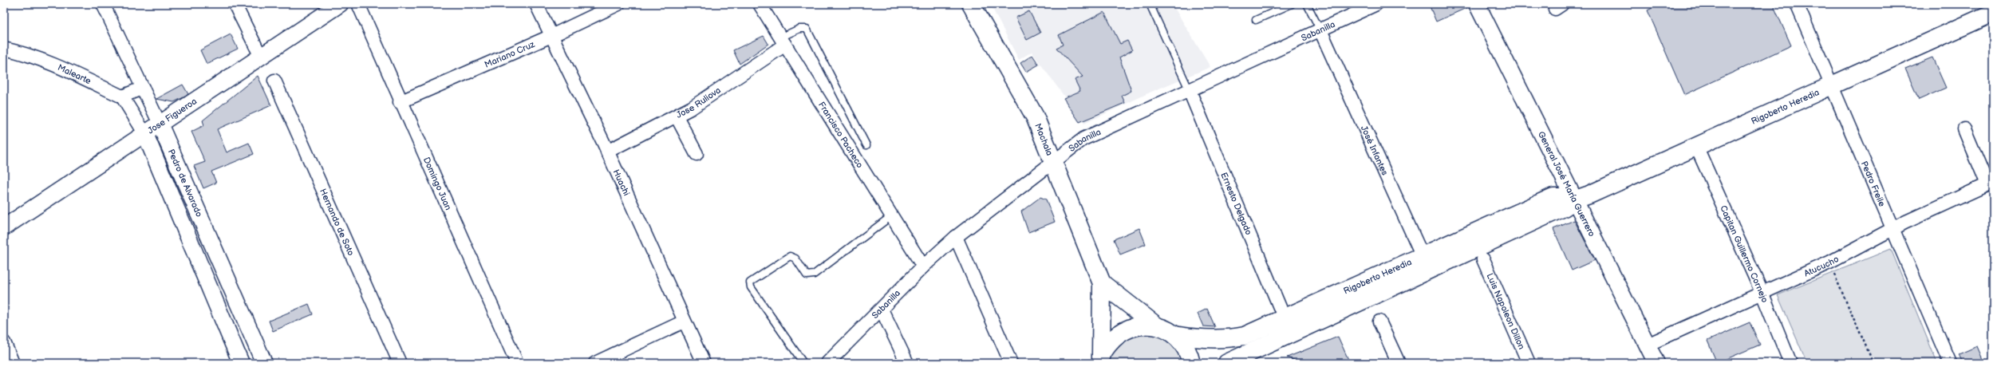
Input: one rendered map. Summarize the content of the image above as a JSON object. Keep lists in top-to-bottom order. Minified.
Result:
{"streets":{"main road":["Rigoberto Heredia","Machala"],"street":["Sabanilla","Mariano Cruz","Malearte","Jose Ruliova","Jose Figueroa","Francisco Pacheco","José Infantes","Pedro de Alvarado","Huachi","Domingo Juan","General José María Guerrero","Pedro Freile","Ernesto Delgado","Hernando de Soto","Capitan Guillermo Cornejo","Atucucho","Luis Napoleon Dillon"]},"crossings":[["Sabanilla","Francisco Pacheco"],["Sabanilla","Machala"],["Sabanilla","José Infantes"],["Sabanilla","Ernesto Delgado"],["Mariano Cruz","Huachi"],["Mariano Cruz","Domingo Juan"],["Malearte","Pedro de Alvarado"],["Jose Ruliova","Francisco Pacheco"],["Jose Ruliova","Huachi"],["Rigoberto Heredia","Machala"],["Rigoberto Heredia","José Infantes"],["Rigoberto Heredia","General José María Guerrero"],["Rigoberto Heredia","Pedro Freile"],["Rigoberto Heredia","Ernesto Delgado"],["Rigoberto Heredia","Capitan Guillermo Cornejo"],["Jose Figueroa","Pedro de Alvarado"],["General José María Guerrero","Atucucho"],["Pedro Freile","Atucucho"],["Capitan Guillermo Cornejo","Atucucho"]]}
